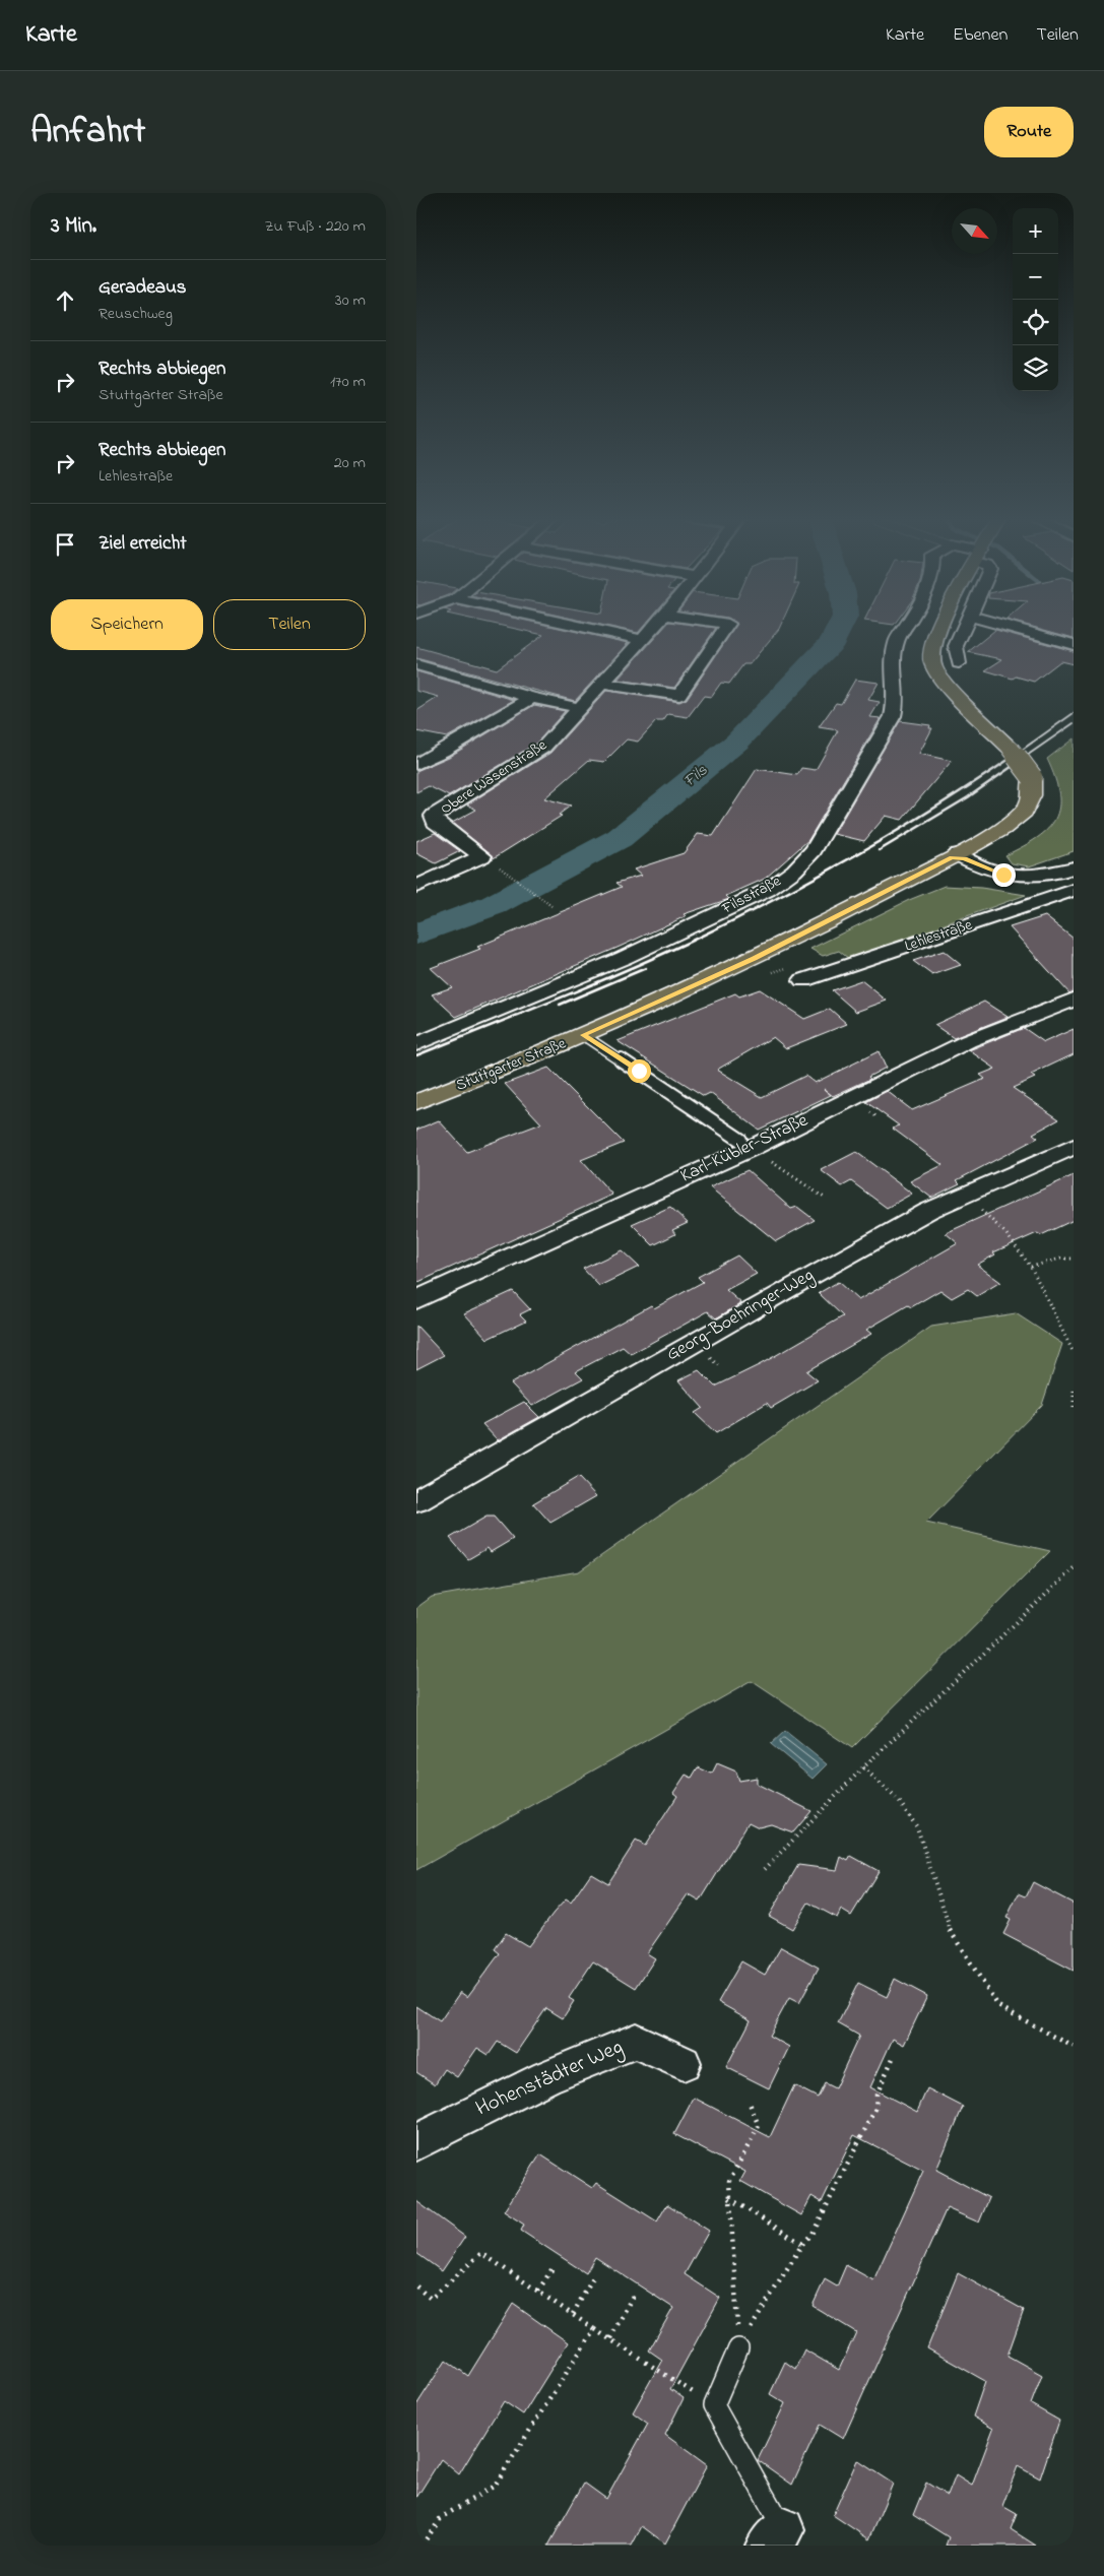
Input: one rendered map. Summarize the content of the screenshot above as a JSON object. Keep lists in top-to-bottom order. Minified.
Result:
{"streets":{"main road":["Stuttgarter Straße"],"street":["Obere Wasenstraße","Filsstraße","Lehlestraße","Karl-Kübler-Straße","Georg-Boehringer-Weg","Hohenstädter Weg"]},"water":["Fils"],"north":"bottom right","page":{"header":"Karte","nav":["Karte","Ebenen","Teilen"],"title":"Anfahrt","buttons":["Route",["Speichern","Teilen"]],"heading":["3 Min.","Zu Fuß · 220 m"],"map_buttons":["+","−"],"list":[["Geradeaus","Reuschweg","30 m"],["Rechts abbiegen","Stuttgarter Straße","170 m"],["Rechts abbiegen","Lehlestraße","20 m"],"Ziel erreicht"]}}
